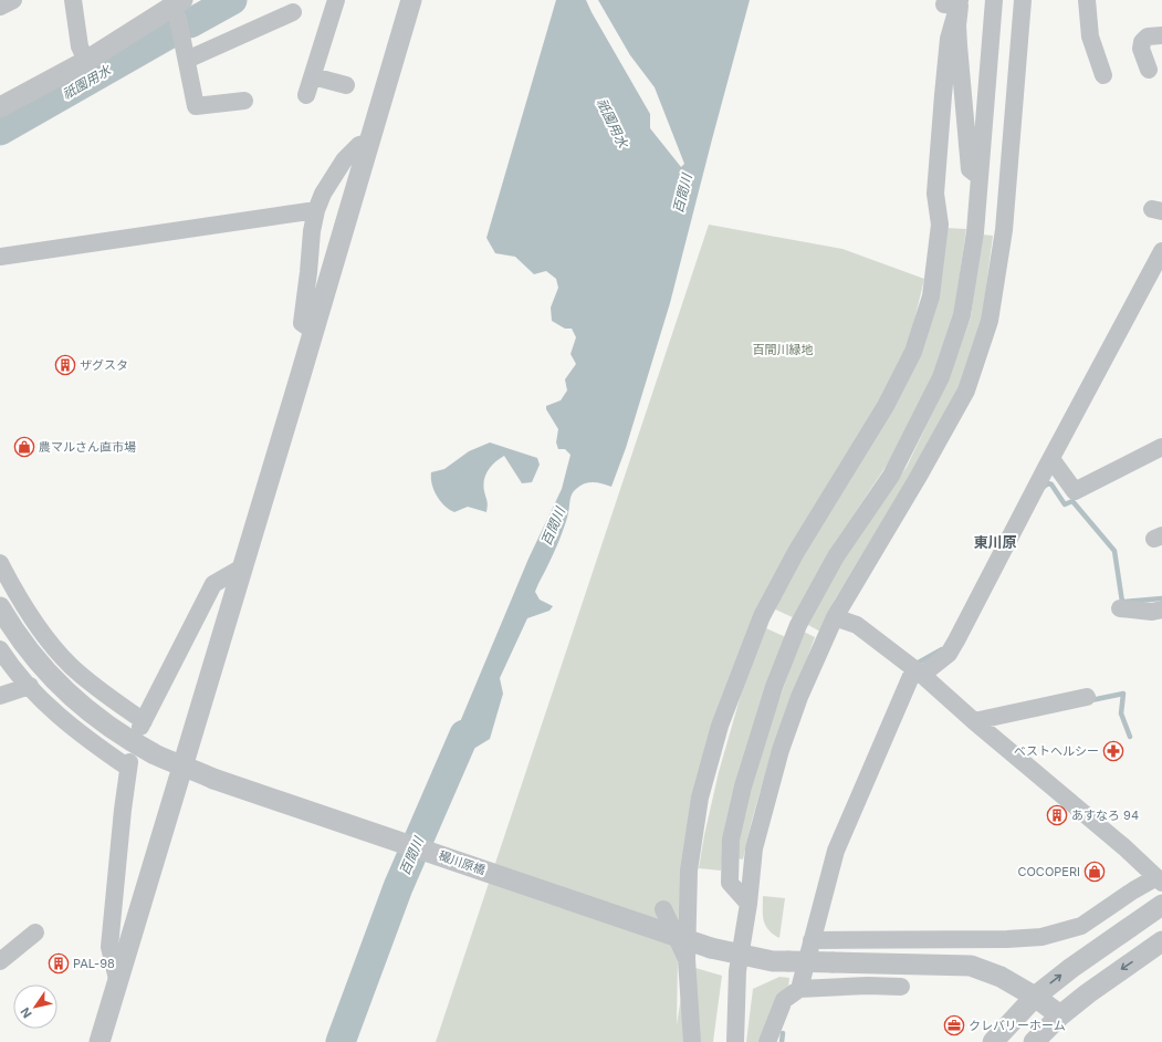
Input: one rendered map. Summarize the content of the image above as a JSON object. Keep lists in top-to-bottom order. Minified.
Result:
{"streets":{"street":["穝川原橋"]},"districts":["東川原"],"water":["祇園用水","百間川"],"parks":["百間川緑地"],"places":{"building":["ザグスタ","あすなろ 94","PAL-98"],"shop":["農マルさん直市場","COCOPERI"],"pharmacy":["ベストヘルシー"],"office":["クレバリーホーム"]},"north":"bottom left"}
